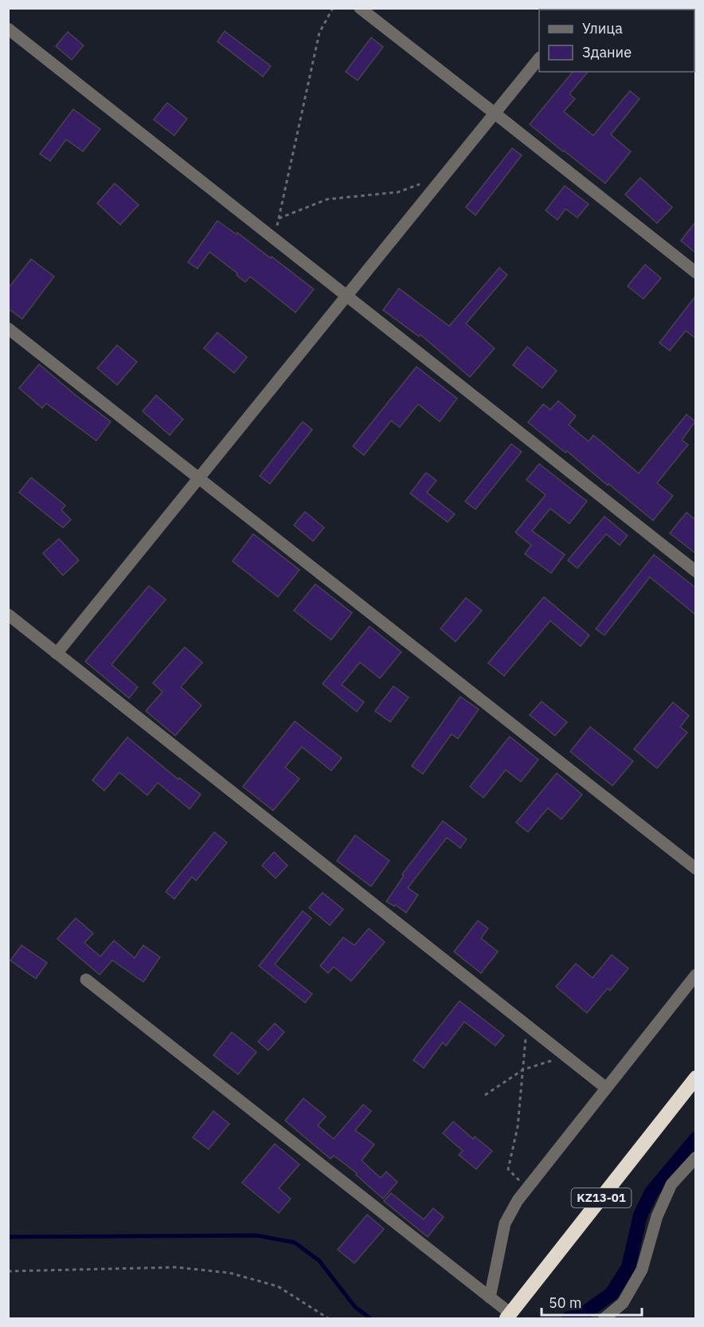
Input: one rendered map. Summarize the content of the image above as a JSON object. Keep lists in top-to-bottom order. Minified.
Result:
{"streets":{"highway":["KZ13-01"]},"legend":["Улица","Здание"],"scale_bar":"50 m"}
